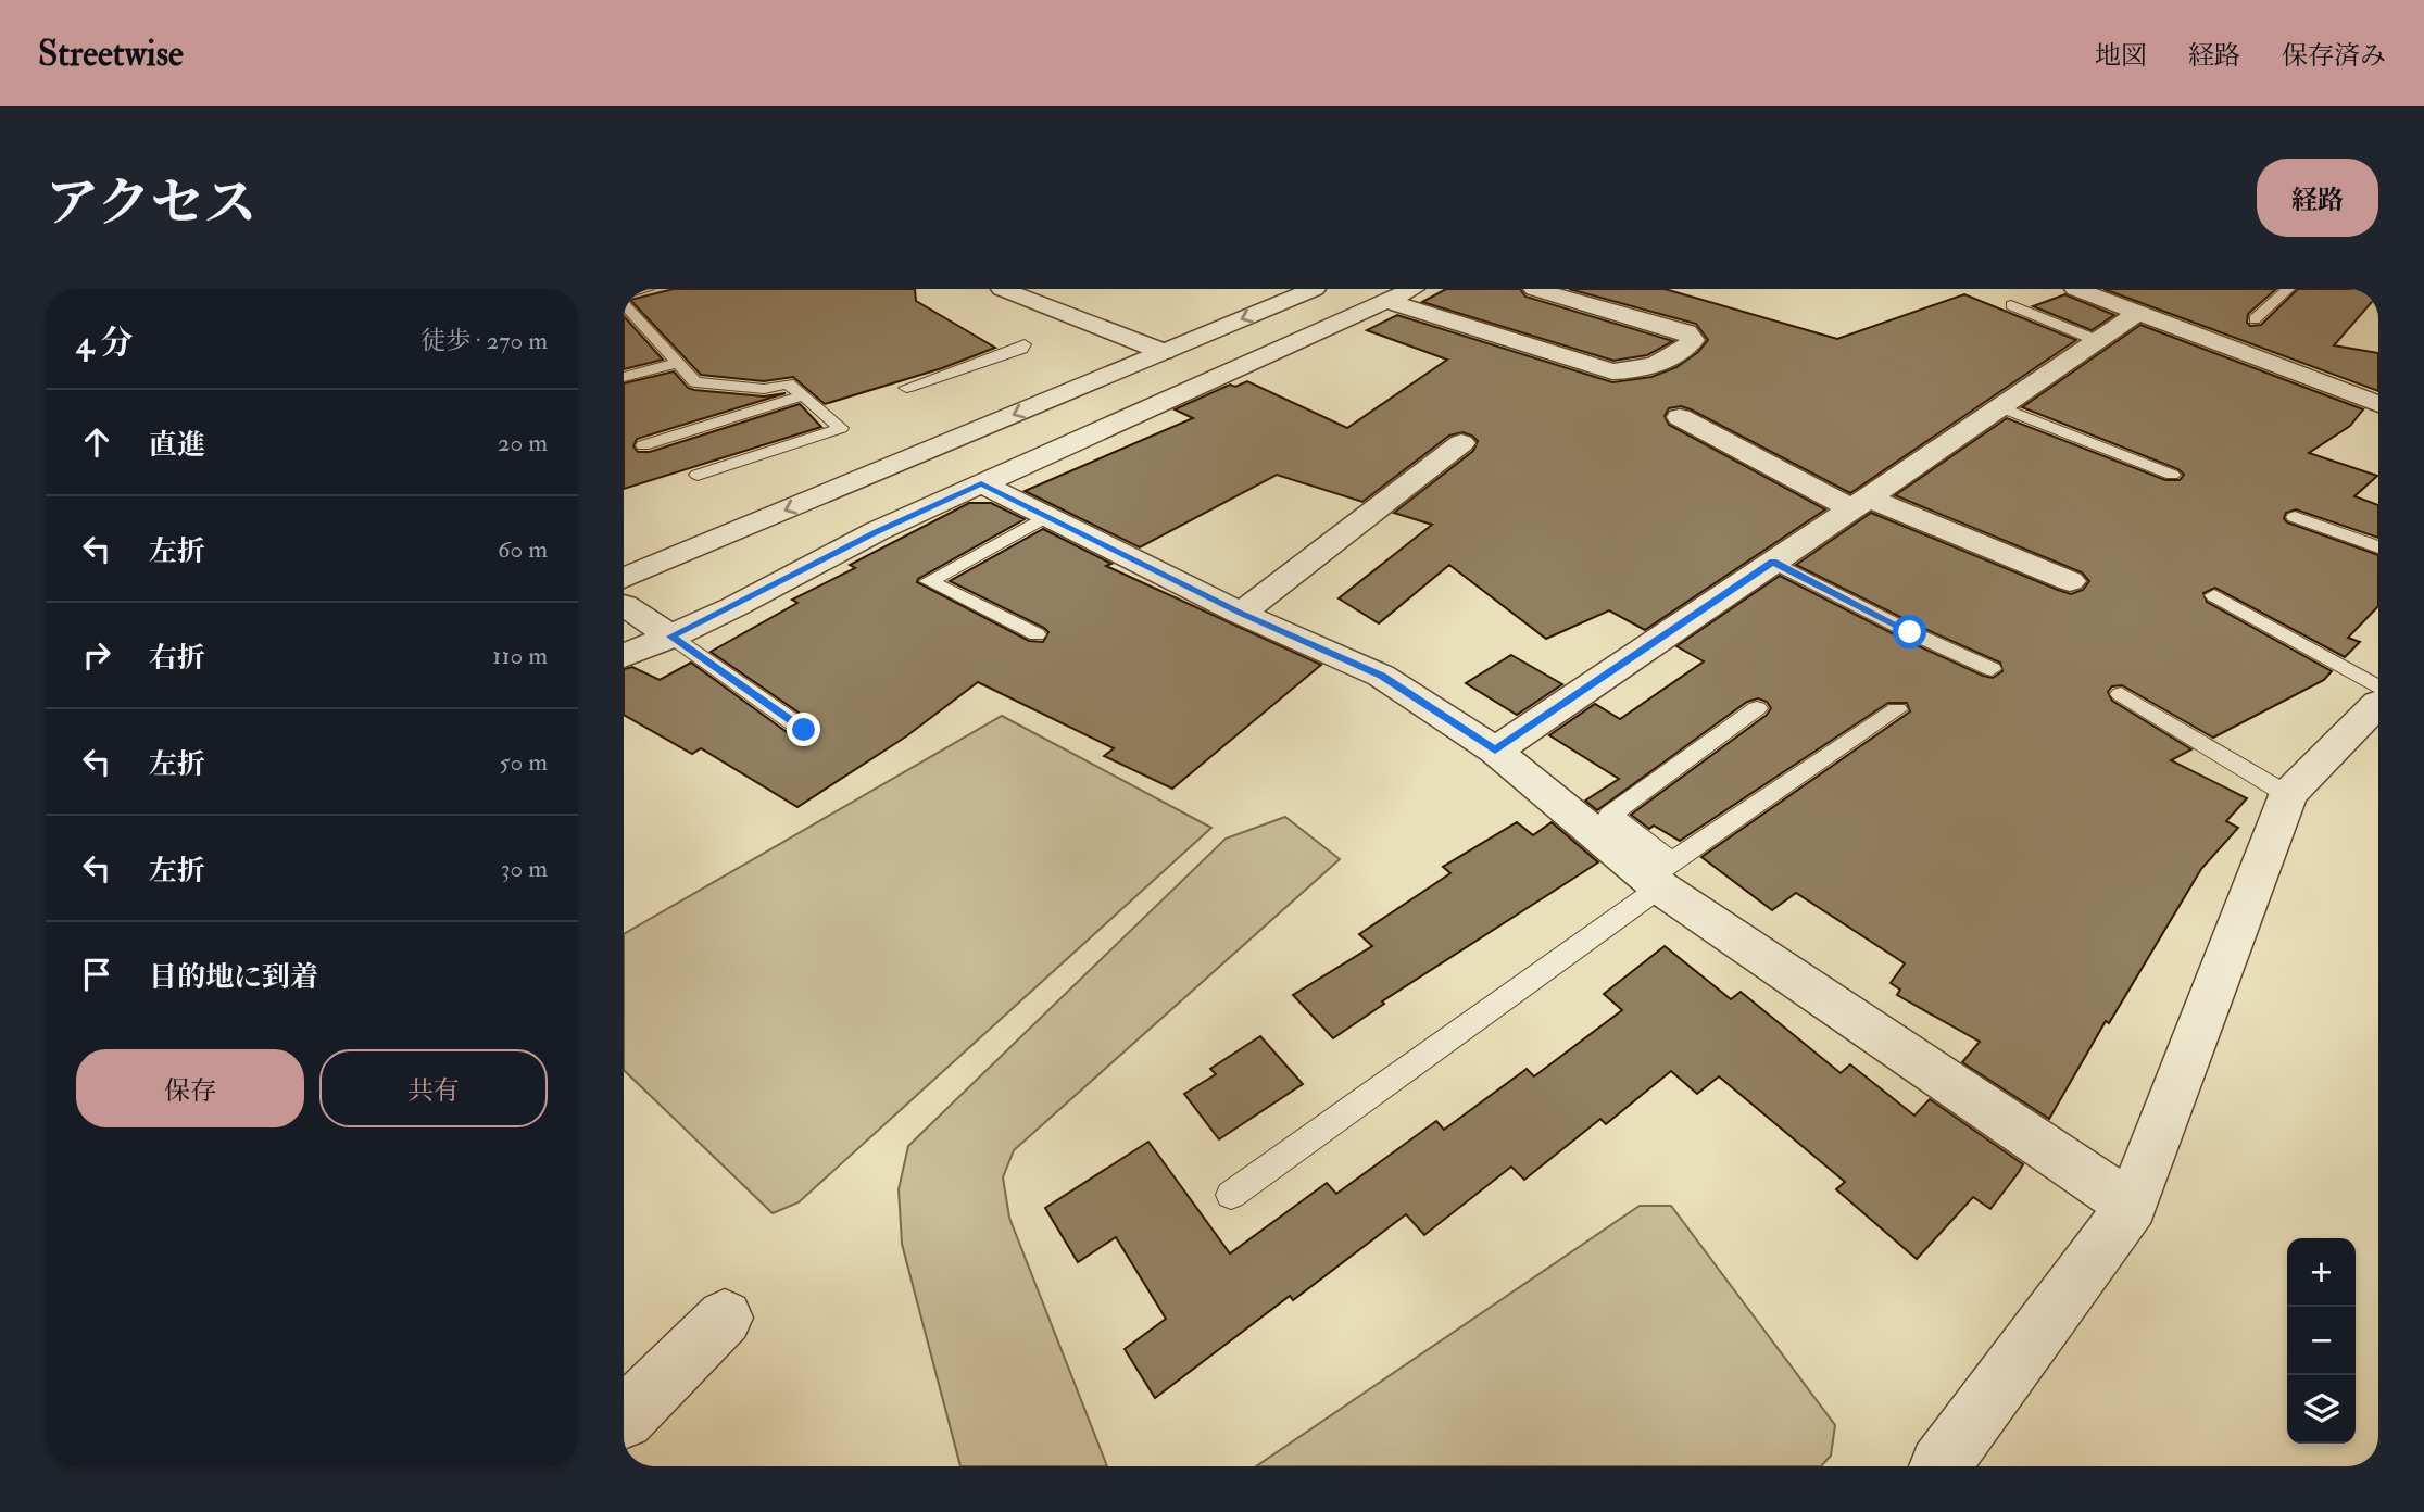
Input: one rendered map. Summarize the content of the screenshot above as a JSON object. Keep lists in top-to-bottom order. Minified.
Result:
{"page":{"header":"Streetwise","nav":["地図","経路","保存済み"],"buttons":["経路",["保存","共有"]],"title":"アクセス","heading":["4 分","徒歩 · 270 m"],"list":[["直進","20 m"],["左折","60 m"],["右折","110 m"],["左折","50 m"],["左折","30 m"],"目的地に到着"],"map_buttons":["+","−"]}}
